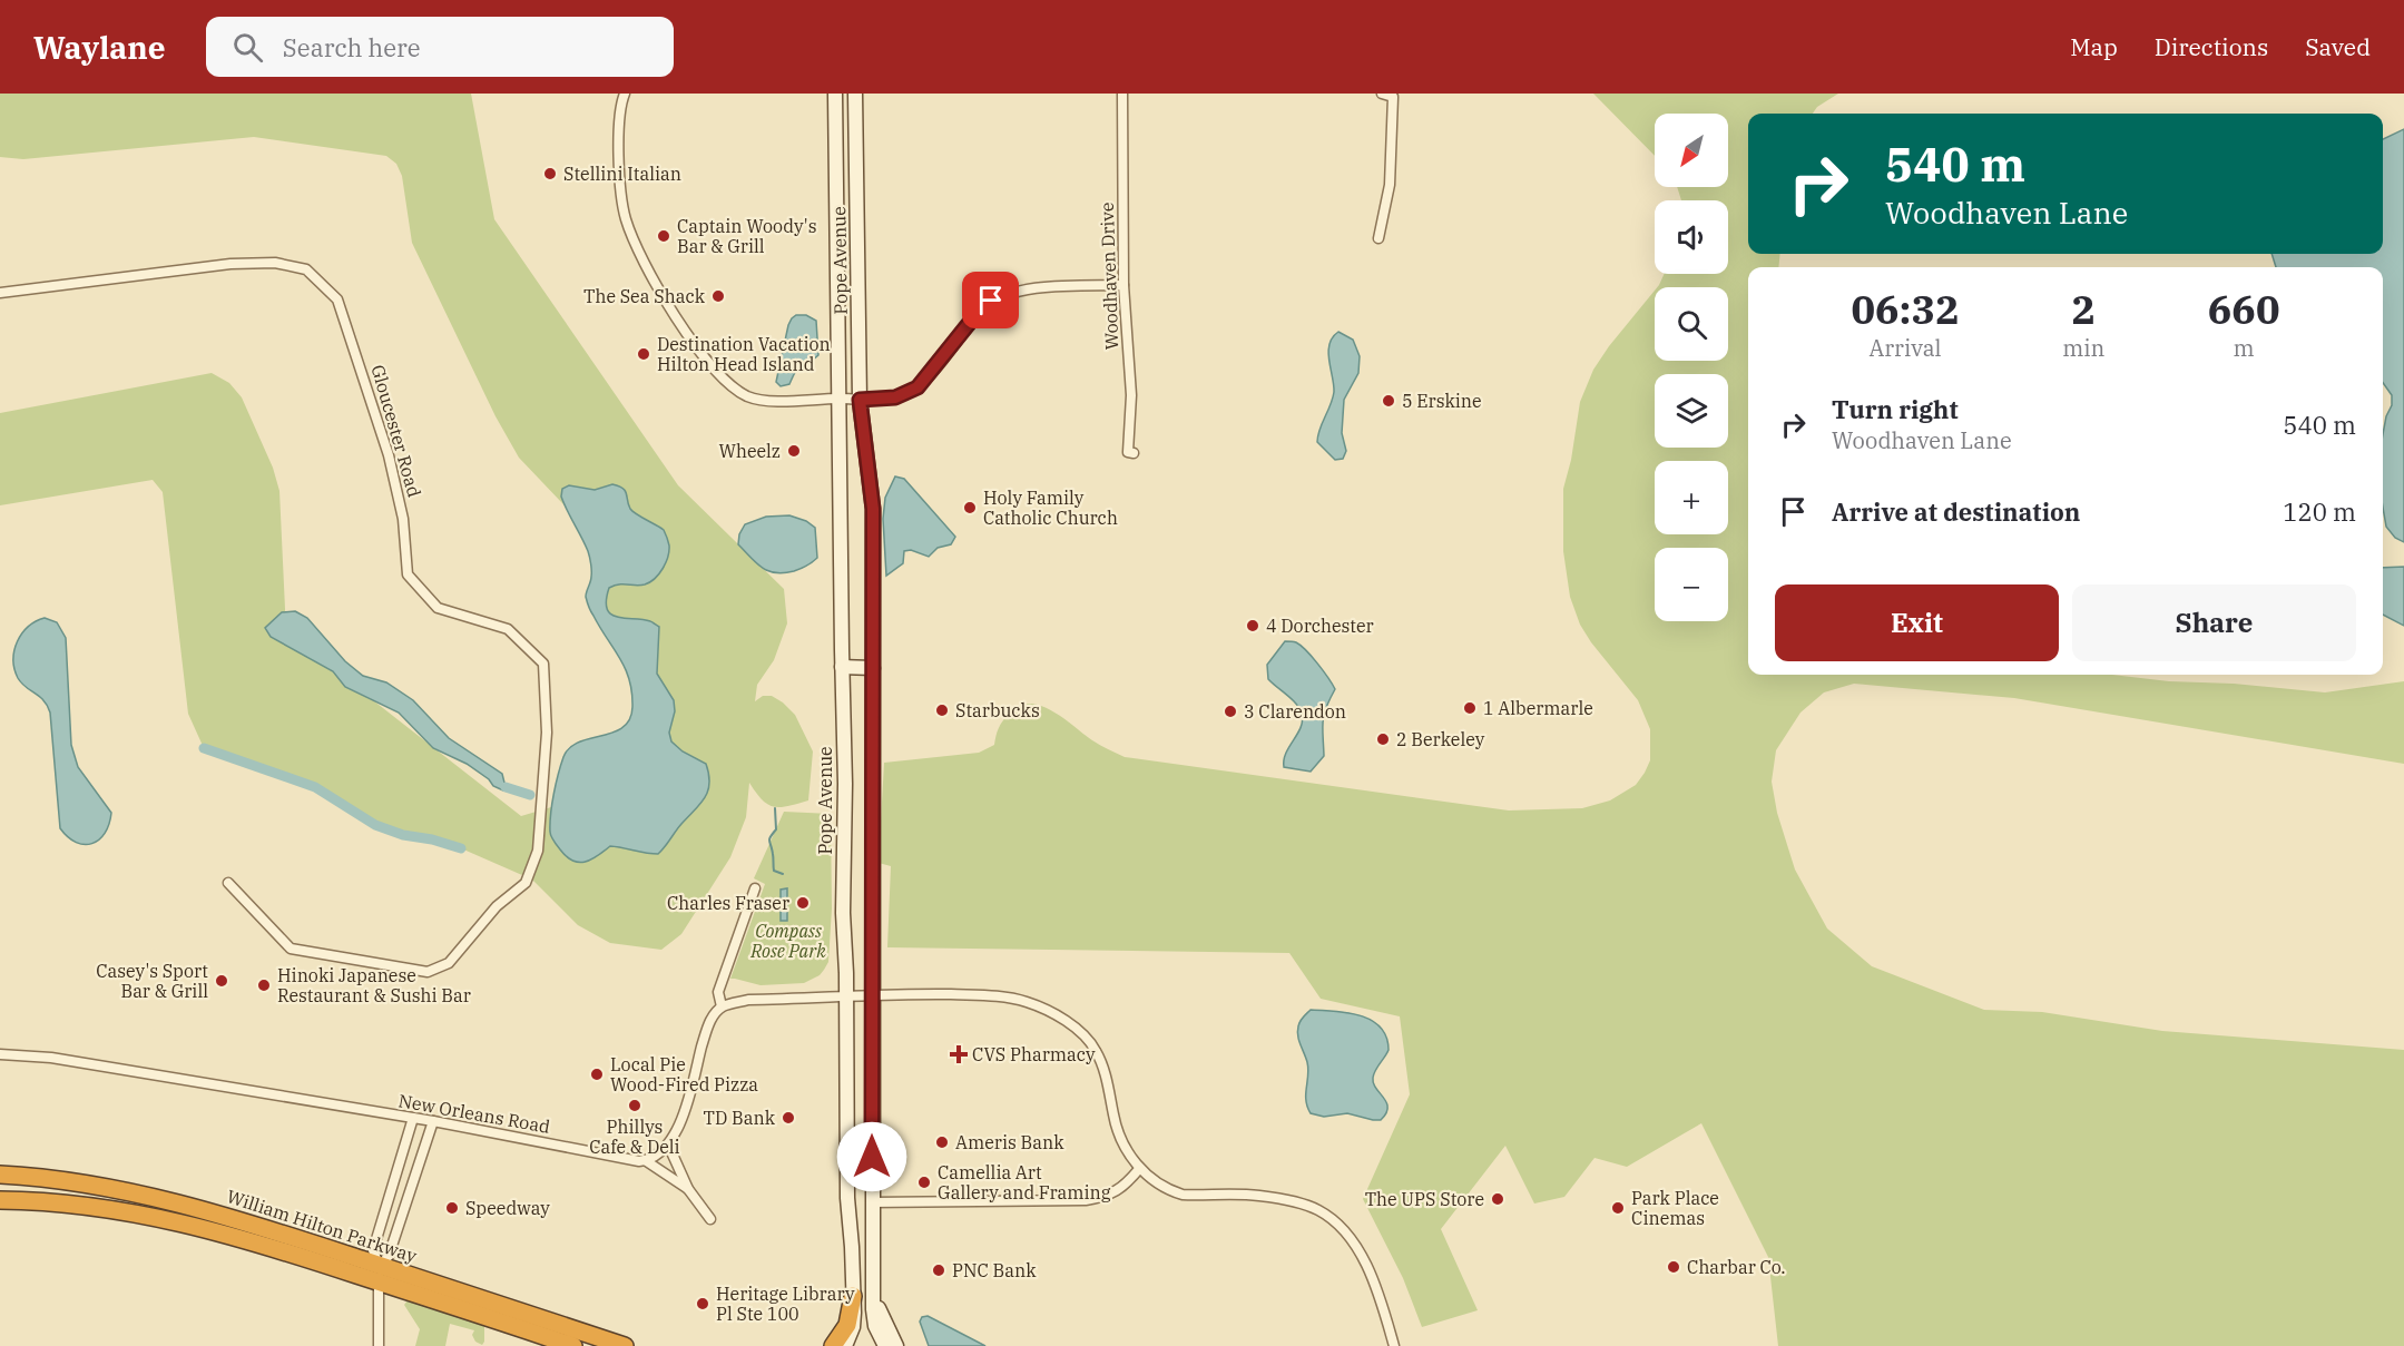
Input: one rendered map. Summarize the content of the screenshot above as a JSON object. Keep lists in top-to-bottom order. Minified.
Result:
{"streets":{"highway":["William Hilton Parkway"],"main road":["Pope Avenue"],"street":["Woodhaven Drive","Gloucester Road","New Orleans Road"]},"parks":["Compass Rose Park"],"places":{"other":["Stellini Italian","Captain Woody's Bar & Grill","The Sea Shack","Destination Vacation Hilton Head Island","5 Erskine","Wheelz","Holy Family Catholic Church","4 Dorchester","1 Albermarle","Starbucks","3 Clarendon","2 Berkeley","Charles Fraser","Casey's Sport Bar & Grill","Hinoki Japanese Restaurant & Sushi Bar","Local Pie Wood-Fired Pizza","Phillys Cafe & Deli","TD Bank","Ameris Bank","Camellia Art Gallery and Framing","The UPS Store","Speedway","Park Place Cinemas","Charbar Co.","PNC Bank","Heritage Library Pl Ste 100"],"health":["CVS Pharmacy"]},"north":"bottom left","page":{"header":"Waylane","search":"Search here","nav":["Map","Directions","Saved"],"map_buttons":["+","−"],"turn":["540 m","Woodhaven Lane"],"eta":["06:32","Arrival","2","min","660","m"],"list":[{"name":"Turn right","note":"Woodhaven Lane","value":"540 m"},{"name":"Arrive at destination","value":"120 m"}],"buttons":["Exit","Share"]}}
